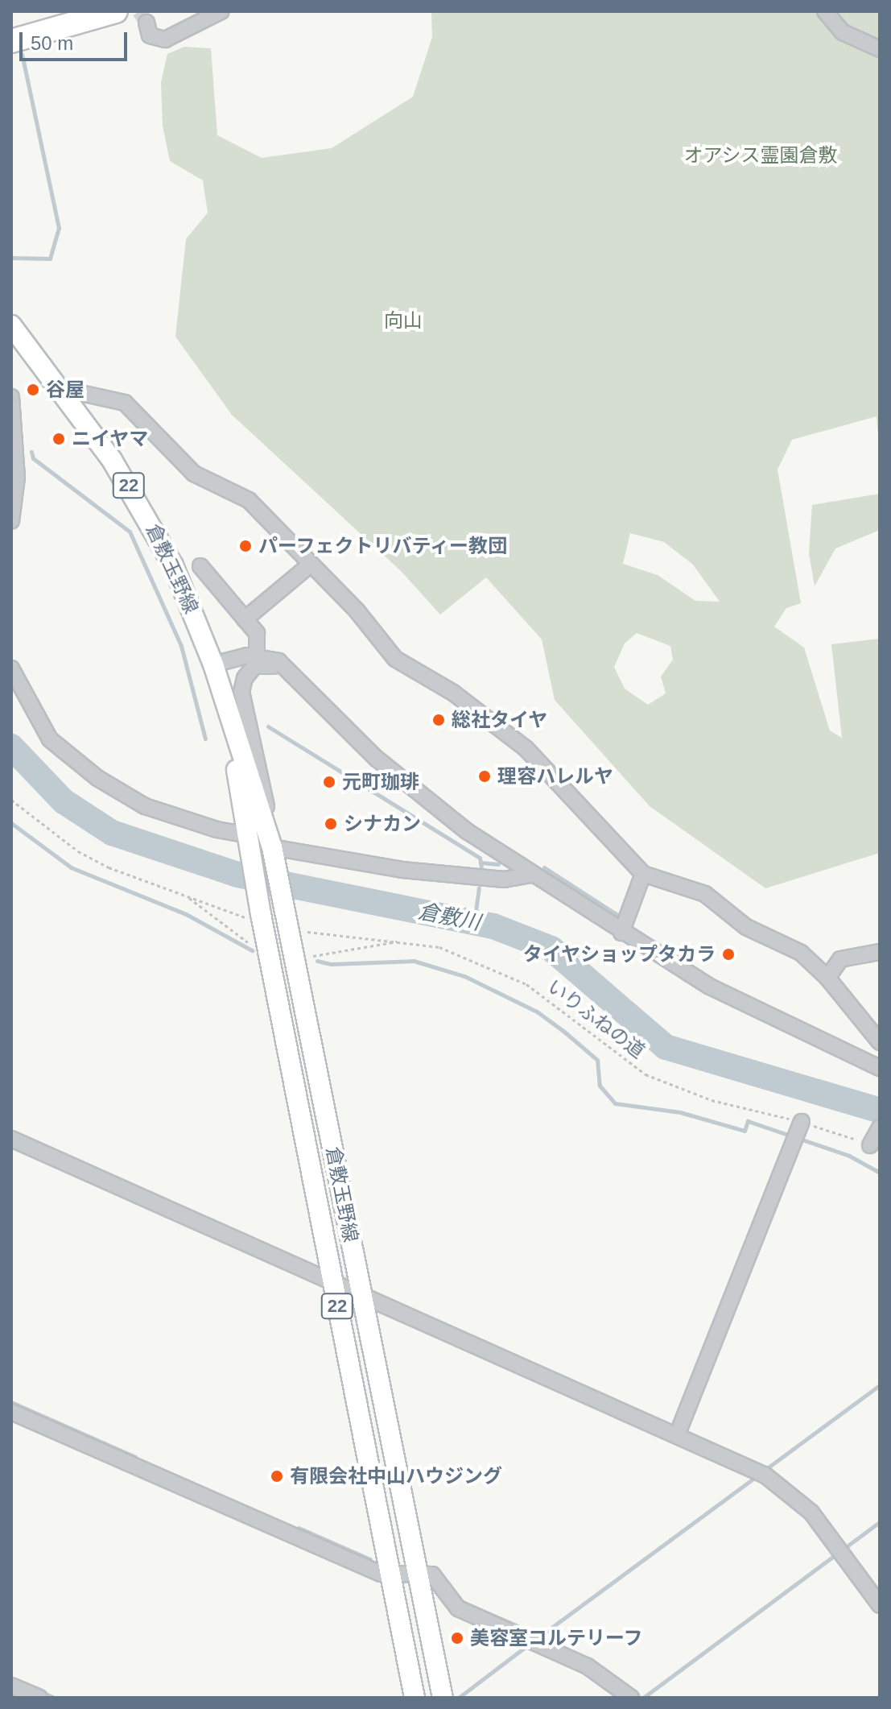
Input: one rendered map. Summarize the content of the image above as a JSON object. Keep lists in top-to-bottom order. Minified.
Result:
{"streets":{"main road":["22","倉敷玉野線"],"path":["いりふねの道"]},"crossings":[["倉敷玉野線","いりふねの道"]],"water":["倉敷川"],"parks":["オアシス霊園倉敷","向山"],"places":["谷屋","ニイヤマ","パーフェクトリバティー教団","総社タイヤ","理容ハレルヤ","元町珈琲","シナカン","タイヤショップタカラ","有限会社中山ハウジング","美容室コルテリーフ"],"scale_bar":"50 m"}
